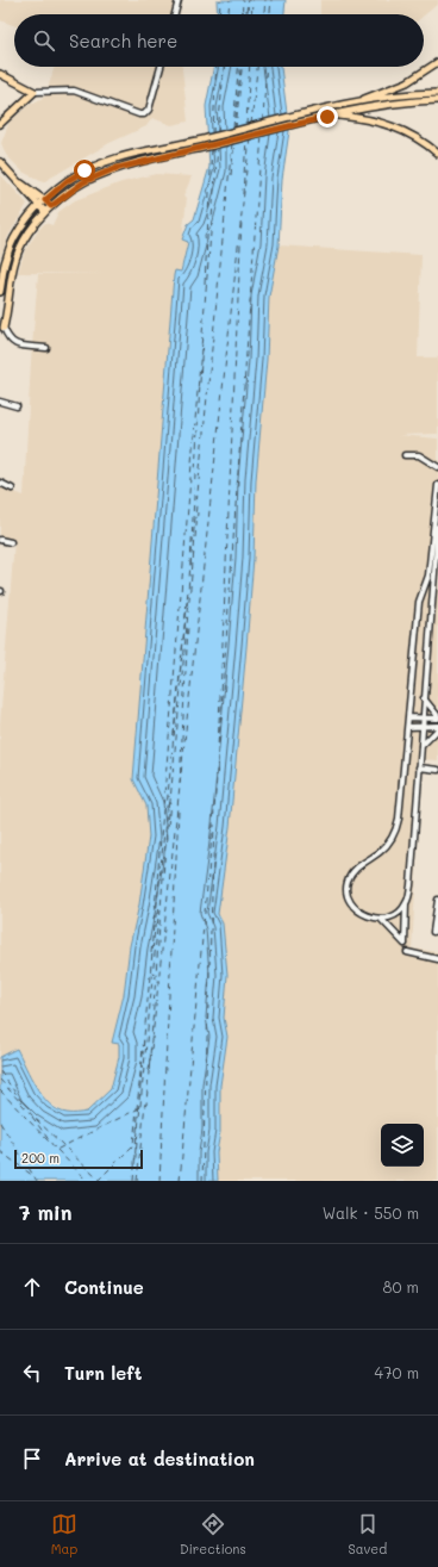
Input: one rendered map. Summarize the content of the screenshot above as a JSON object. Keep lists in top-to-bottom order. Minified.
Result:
{"scale_bar":"200 m","page":{"search":"Search here","scale":"200 m","heading":["7 min","Walk · 550 m"],"list":[["Continue","80 m"],["Turn left","470 m"],"Arrive at destination"],"nav":["Map","Directions","Saved"]}}
